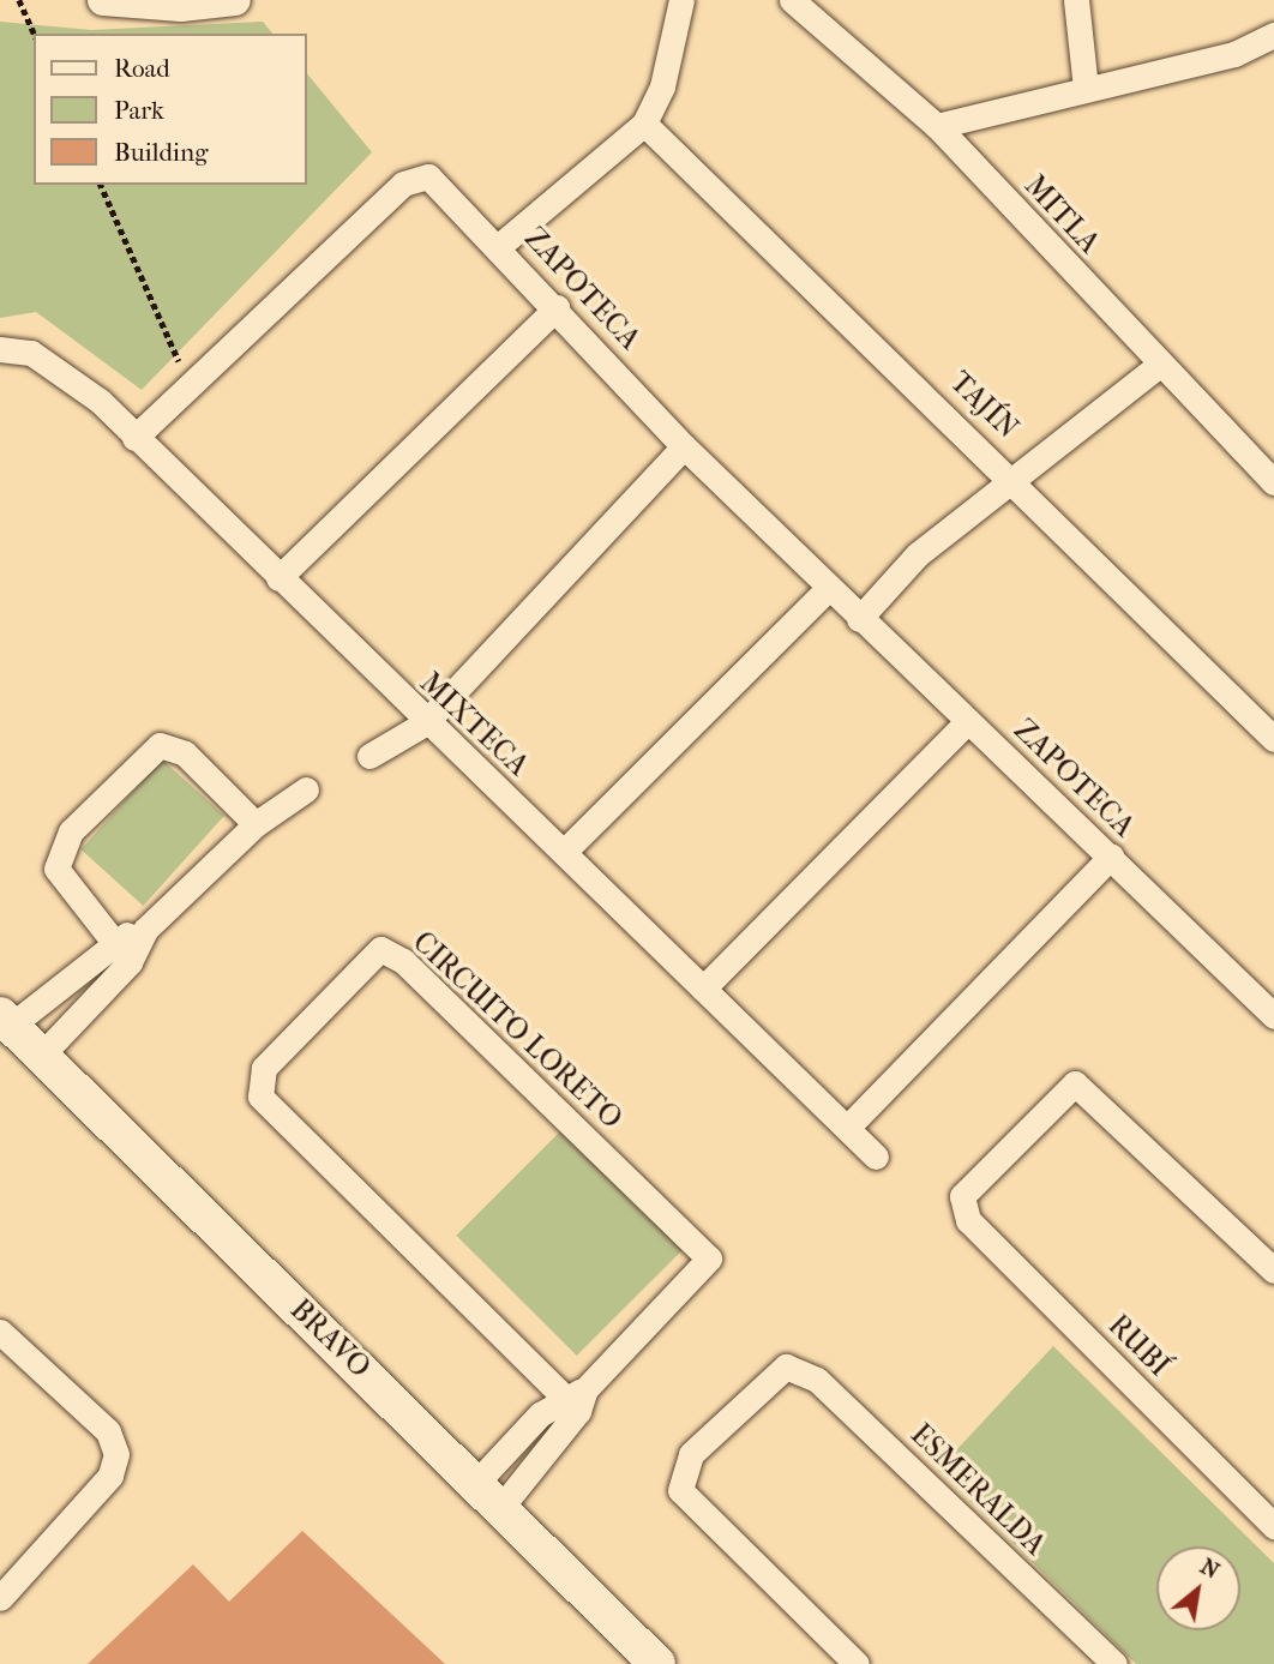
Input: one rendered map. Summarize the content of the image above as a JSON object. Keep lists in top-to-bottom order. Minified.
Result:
{"streets":{"main road":["BRAVO"],"street":["MITLA","ZAPOTECA","TAJÍN","MIXTECA","CIRCUITO LORETO","RUBÍ","ESMERALDA"]},"legend":["Road","Park","Building"],"north":"top right"}
